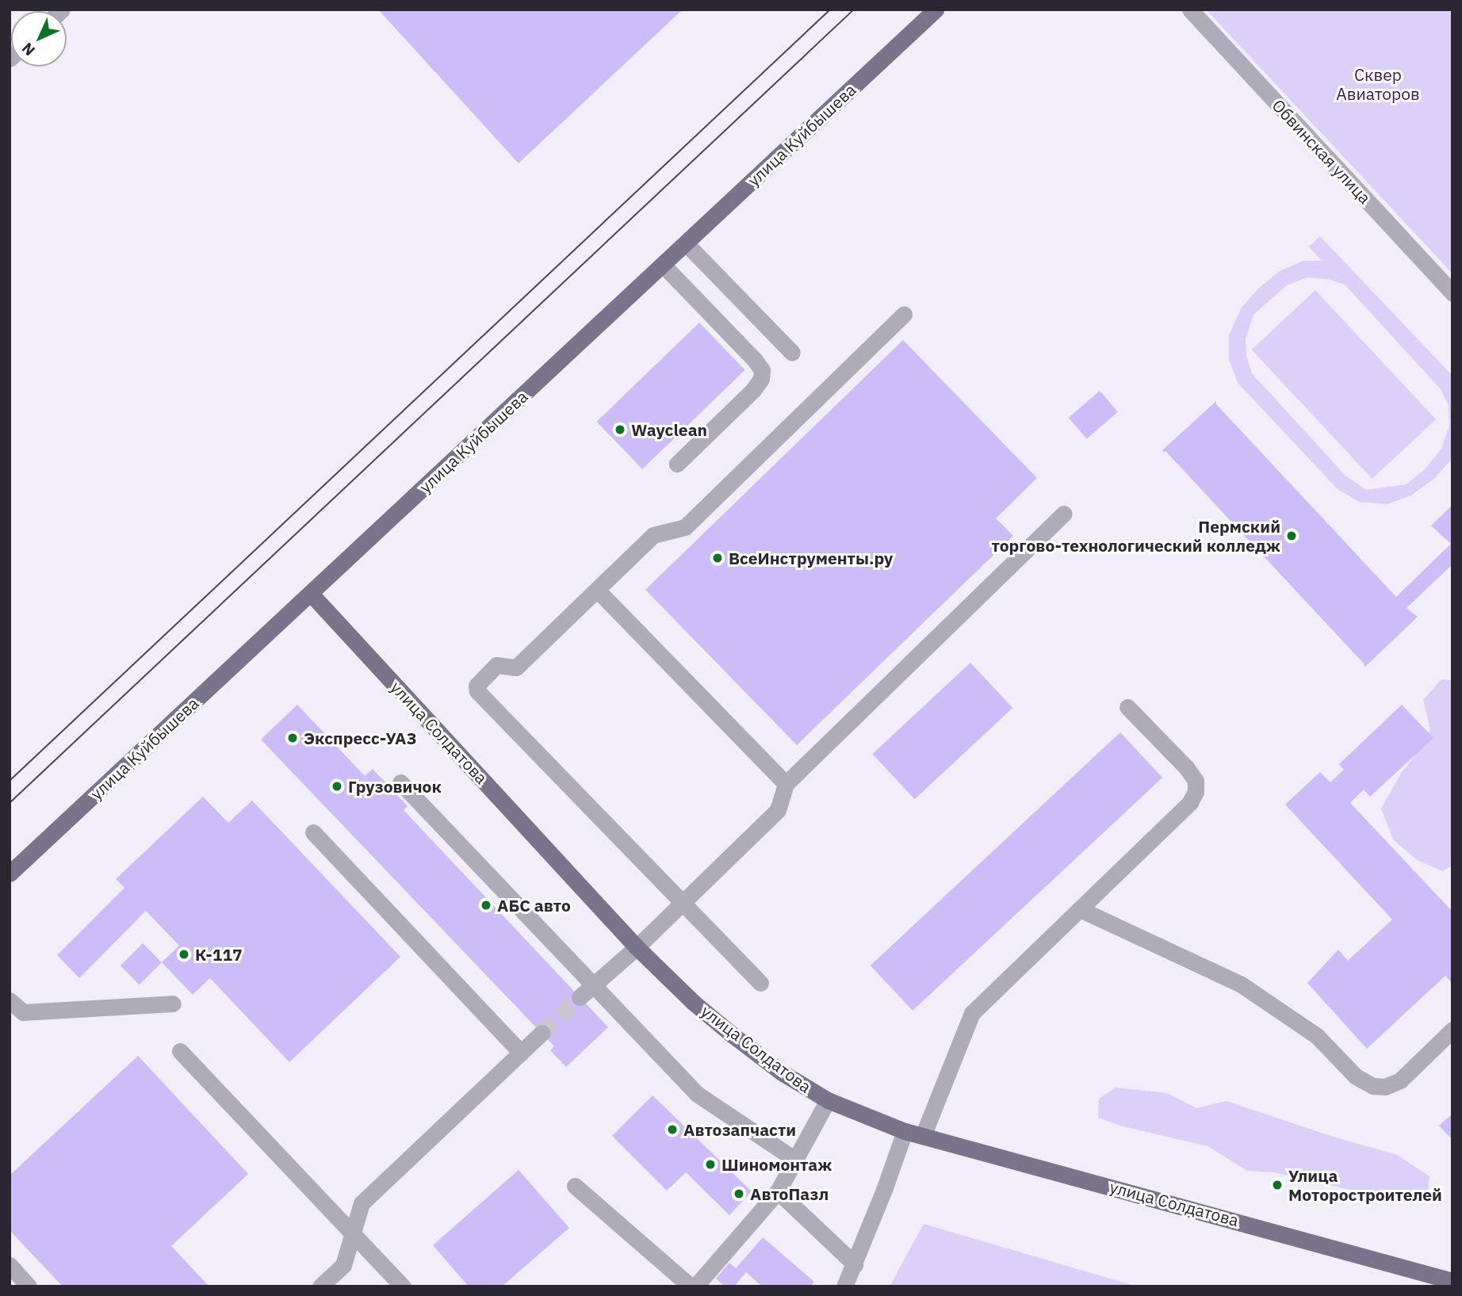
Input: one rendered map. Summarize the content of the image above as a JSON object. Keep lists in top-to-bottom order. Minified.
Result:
{"streets":{"main road":["улица Куйбышева","улица Солдатова"],"street":["Обвинская улица"]},"crossings":[["улица Куйбышева","улица Солдатова"]],"parks":["Сквер Авиаторов"],"places":["Wayclean","Пермский торгово-технологический колледж","ВсеИнструменты.ру","Экспресс-УАЗ","Грузовичок","АБС авто","К-117","Автозапчасти","Шиномонтаж","Улица Моторостроителей","АвтоПазл"],"north":"bottom left"}
